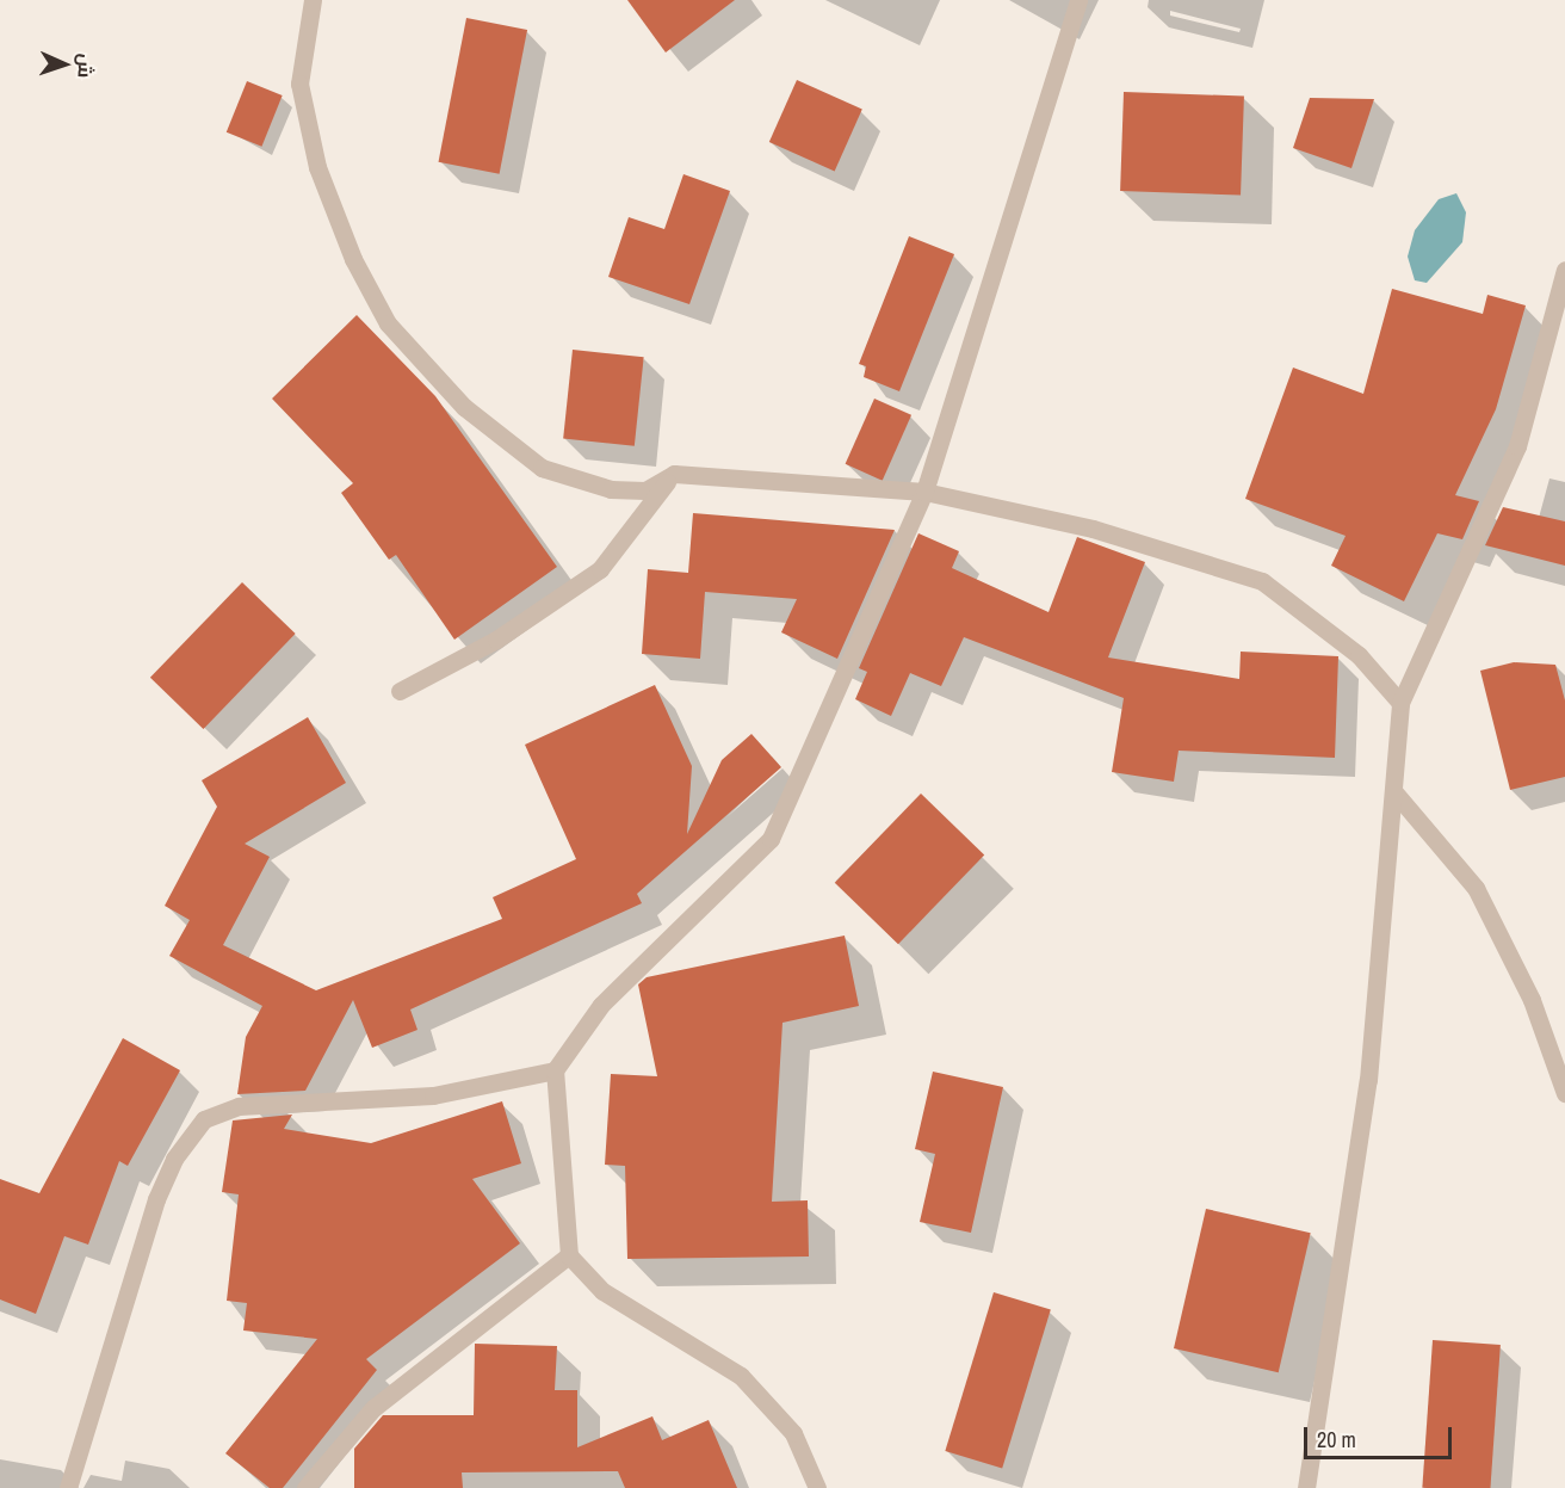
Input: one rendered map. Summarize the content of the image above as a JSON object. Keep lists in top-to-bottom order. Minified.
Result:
{"scale_bar":"20 m","north":"right"}
